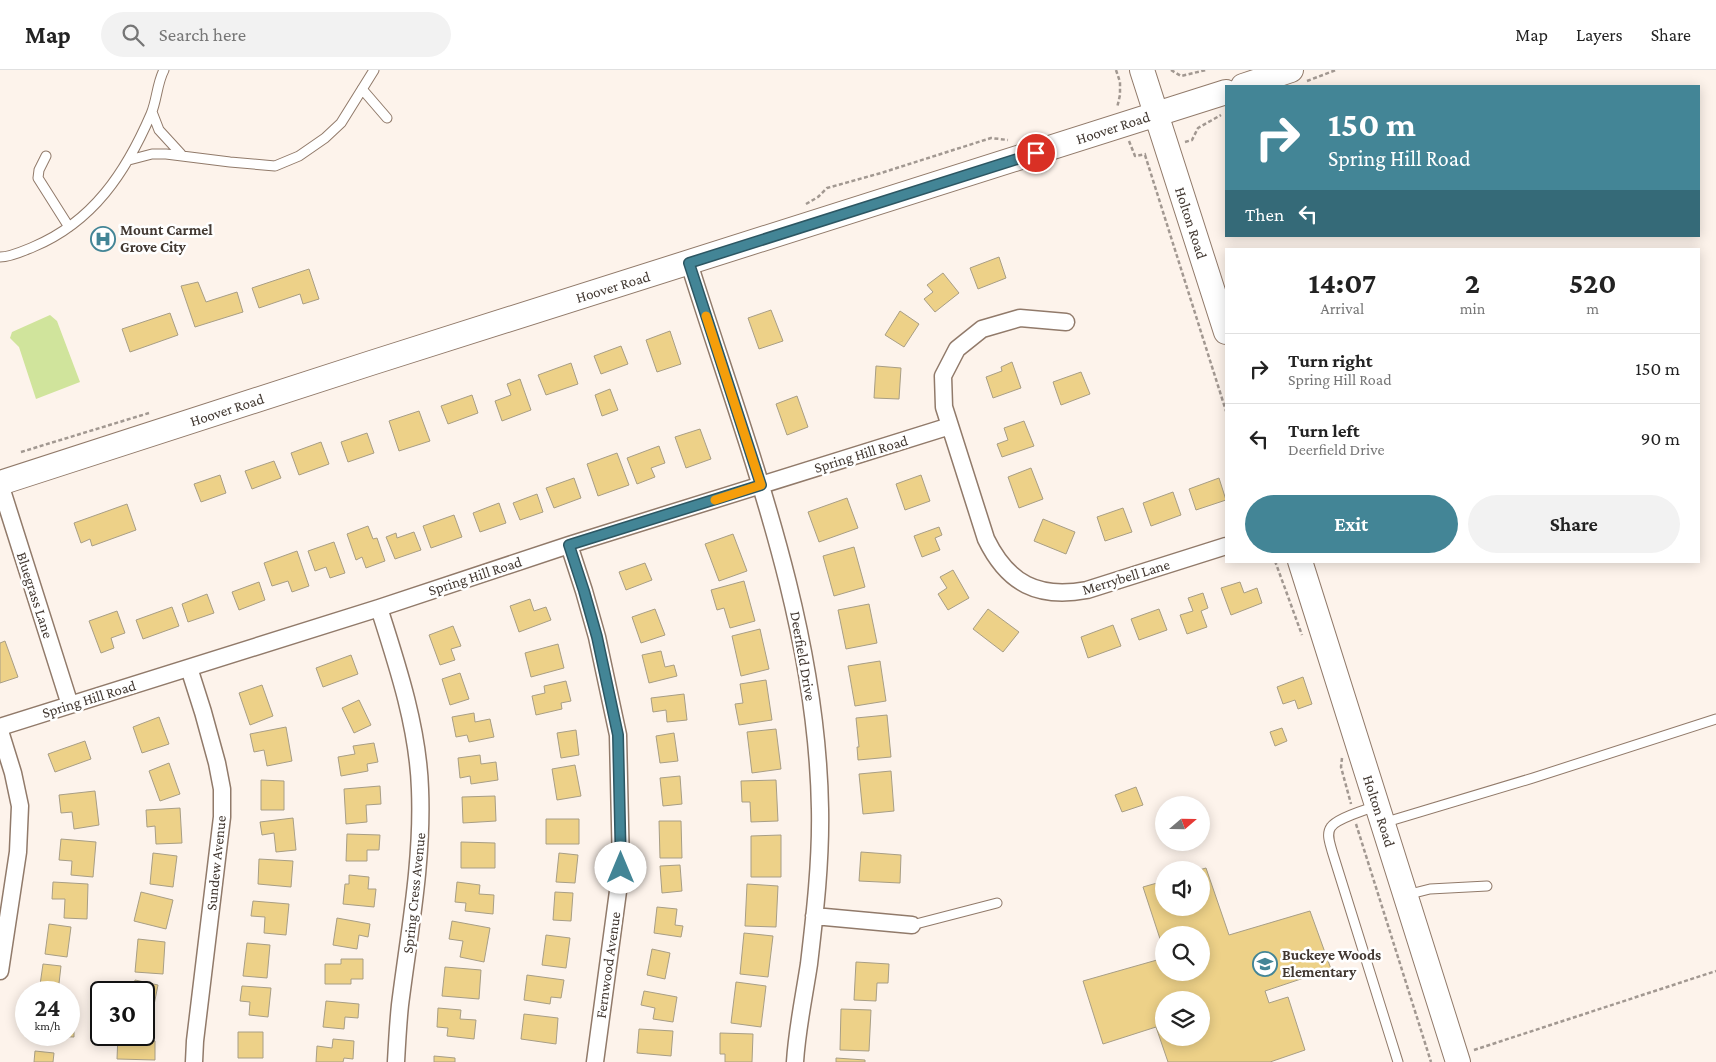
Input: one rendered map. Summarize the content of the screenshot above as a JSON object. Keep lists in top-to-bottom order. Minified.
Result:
{"streets":{"main road":["Hoover Road","Holton Road"],"street":["Spring Hill Road","Merrybell Lane","Bluegrass Lane","Deerfield Drive","Sundew Avenue","Spring Cress Avenue","Fernwood Avenue"]},"crossings":[["Hoover Road","Holton Road"],["Hoover Road","Bluegrass Lane"],["Hoover Road","Deerfield Drive"],["Spring Hill Road","Merrybell Lane"],["Spring Hill Road","Bluegrass Lane"],["Spring Hill Road","Deerfield Drive"],["Spring Hill Road","Sundew Avenue"],["Spring Hill Road","Spring Cress Avenue"],["Spring Hill Road","Fernwood Avenue"]],"places":{"hospital":["Mount Carmel Grove City"],"school or university":["Buckeye Woods Elementary"]},"north":"right","page":{"header":"Map","search":"Search here","nav":["Map","Layers","Share"],"turn":["150 m","Spring Hill Road"],"then":"Then","eta":["14:07","Arrival","2","min","520","m"],"list":[{"name":"Turn right","note":"Spring Hill Road","value":"150 m"},{"name":"Turn left","note":"Deerfield Drive","value":"90 m"}],"buttons":["Exit","Share"],"speed":"24 km/h","limit":"30"}}
